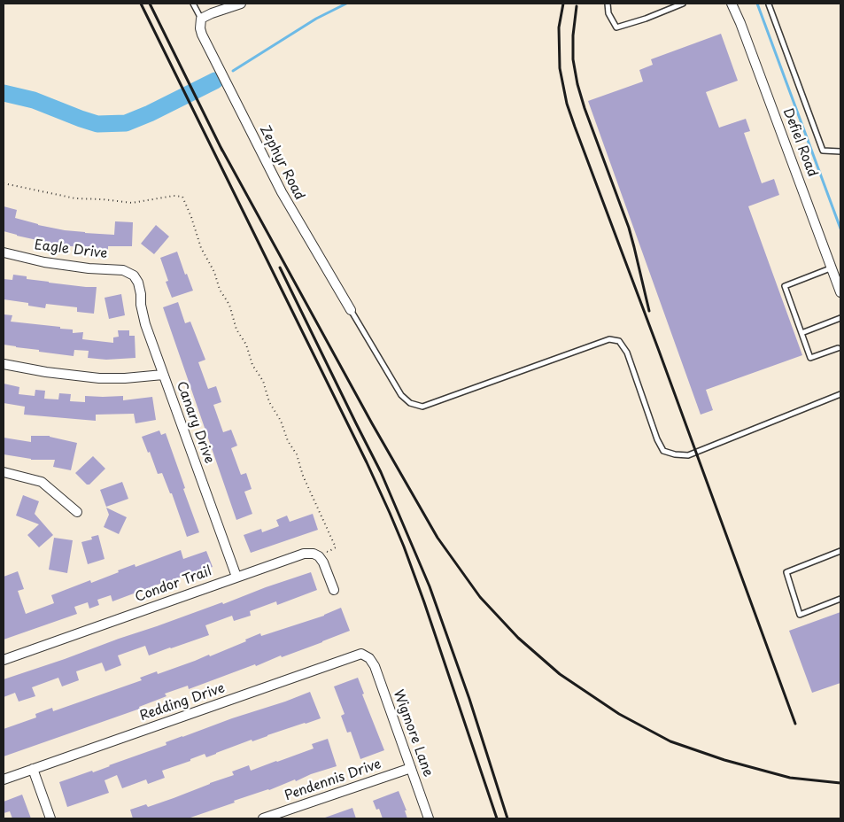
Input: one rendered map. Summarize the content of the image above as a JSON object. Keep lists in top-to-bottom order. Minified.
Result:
{"streets":{"street":["Defiel Road","Zephyr Road","Eagle Drive","Canary Drive","Condor Trail","Redding Drive","Wigmore Lane","Pendennis Drive"]},"crossings":[["Eagle Drive","Canary Drive"],["Canary Drive","Condor Trail"],["Redding Drive","Wigmore Lane"],["Wigmore Lane","Pendennis Drive"]]}
